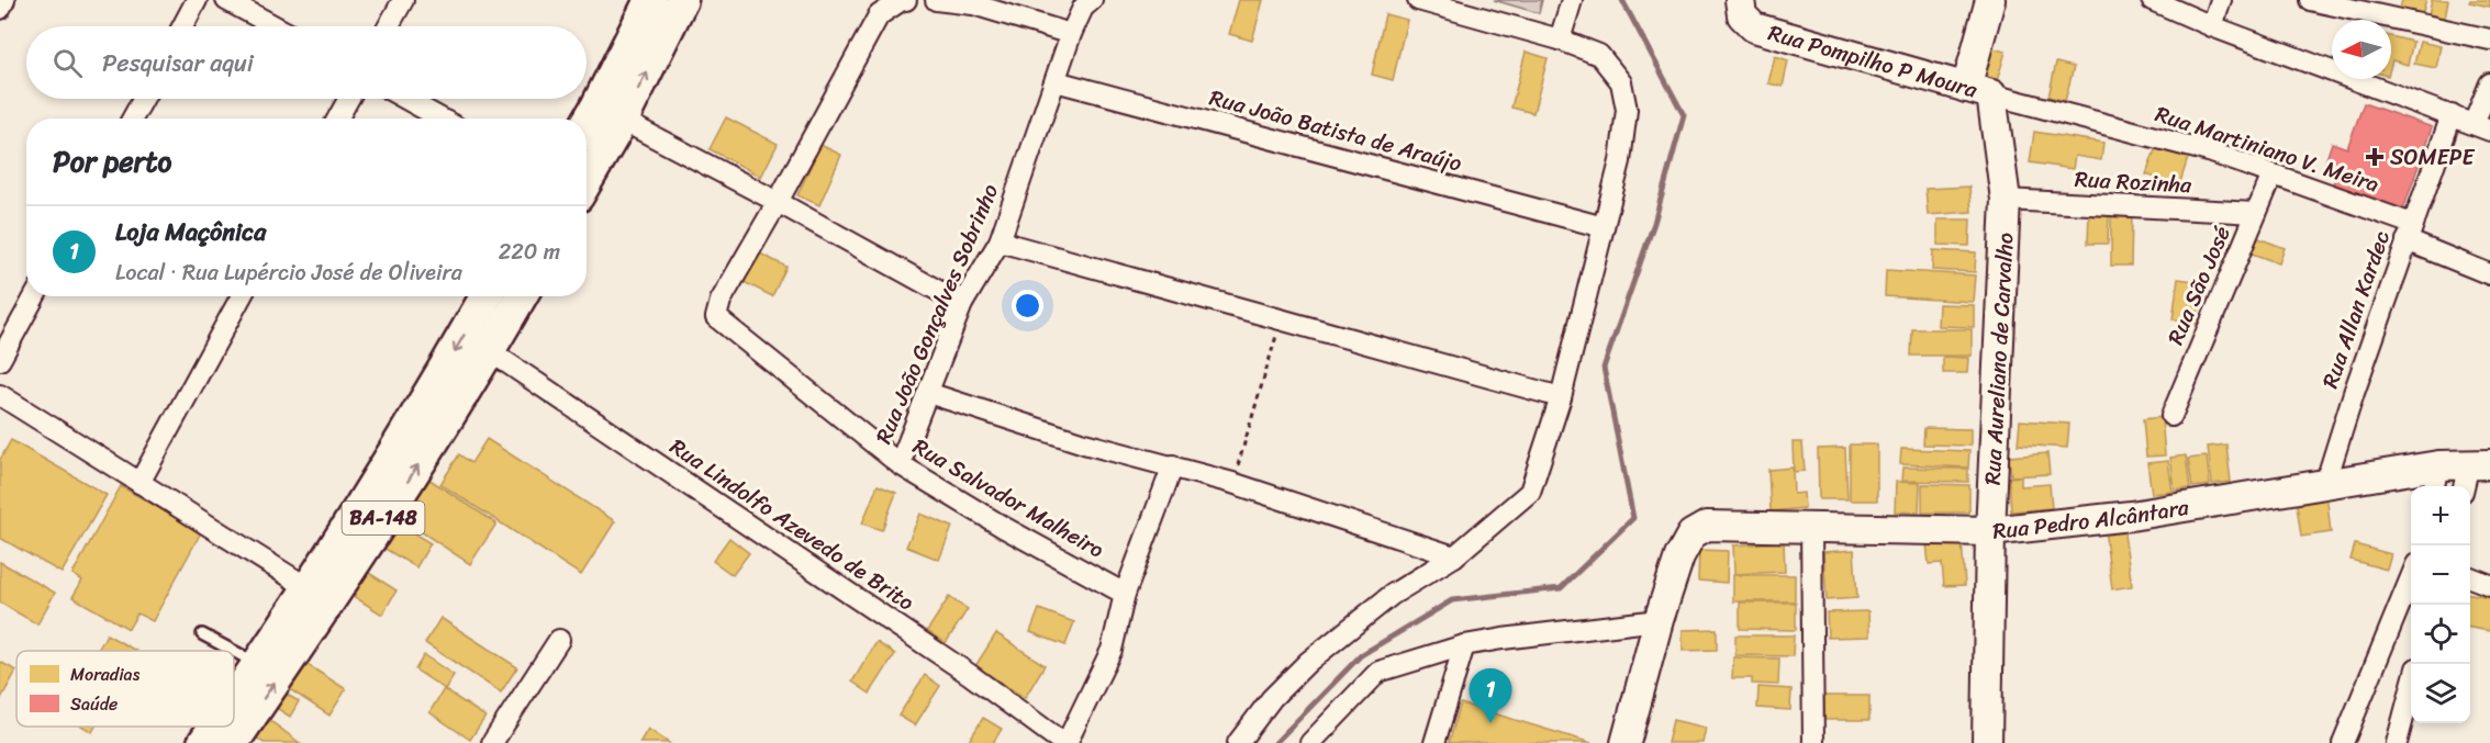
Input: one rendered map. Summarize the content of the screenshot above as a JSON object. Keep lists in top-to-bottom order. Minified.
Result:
{"streets":{"main road":["BA-148"],"street":["Rua Pompilho P Moura","Rua João Batista de Araújo","Rua Martiniano V. Meira","Rua Rozinha","Rua São José","Rua Allan Kardec","Rua João Gonçalves Sobrinho","Rua Aureliano de Carvalho","Rua Salvador Malheiro","Rua Pedro Alcântara","Rua Lindolfo Azevedo de Brito"]},"crossings":[["Rua Pompilho P Moura","Rua Martiniano V. Meira"],["Rua Pompilho P Moura","Rua Aureliano de Carvalho"],["Rua João Batista de Araújo","Rua João Gonçalves Sobrinho"],["Rua Martiniano V. Meira","Rua São José"],["Rua Martiniano V. Meira","Rua Allan Kardec"],["Rua Martiniano V. Meira","Rua Aureliano de Carvalho"],["Rua Rozinha","Rua São José"],["Rua Rozinha","Rua Aureliano de Carvalho"],["Rua Allan Kardec","Rua Pedro Alcântara"],["Rua João Gonçalves Sobrinho","Rua Salvador Malheiro"],["Rua Aureliano de Carvalho","Rua Pedro Alcântara"],["BA-148","Rua Lindolfo Azevedo de Brito"]],"places":{"health":["SOMEPE"]},"legend":["Moradias","Saúde"],"north":"left","page":{"search":"Pesquisar aqui","heading":"Por perto","list":[{"mark":"1","name":"Loja Maçônica","note":"Local · Rua Lupércio José de Oliveira","value":"220 m"}],"map_buttons":["+","−"],"pins":"1"}}
